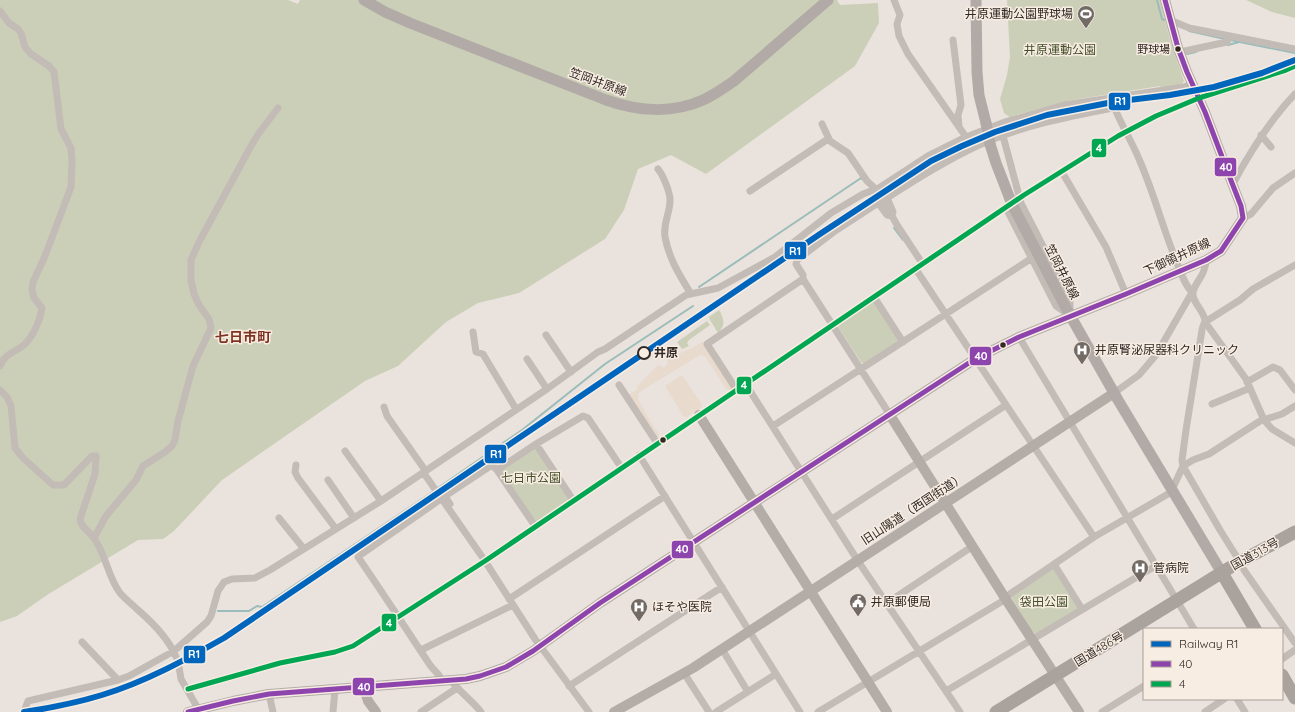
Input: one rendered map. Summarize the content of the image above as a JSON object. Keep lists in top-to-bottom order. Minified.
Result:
{"streets":{"highway":["国道313号","国道486号"],"main road":["笠岡井原線"],"street":["下御領井原線","旧山陽道（西国街道）"]},"crossings":[["笠岡井原線","下御領井原線"],["笠岡井原線","旧山陽道（西国街道）"],["笠岡井原線","国道313号"],["笠岡井原線","国道486号"],["下御領井原線","旧山陽道（西国街道）"],["国道313号","国道486号"]],"districts":["七日市町"],"parks":["井原運動公園","七日市公園","袋田公園"],"places":{"sports":["井原運動公園野球場"],"other":["野球場","井原"],"hospital":["井原腎泌尿器科クリニック","菅病院","ほそや医院"],"public building":["井原郵便局"]},"lines":["transit line 40","rail line R1","transit line 4"],"legend":["Railway R1","40","4"]}
